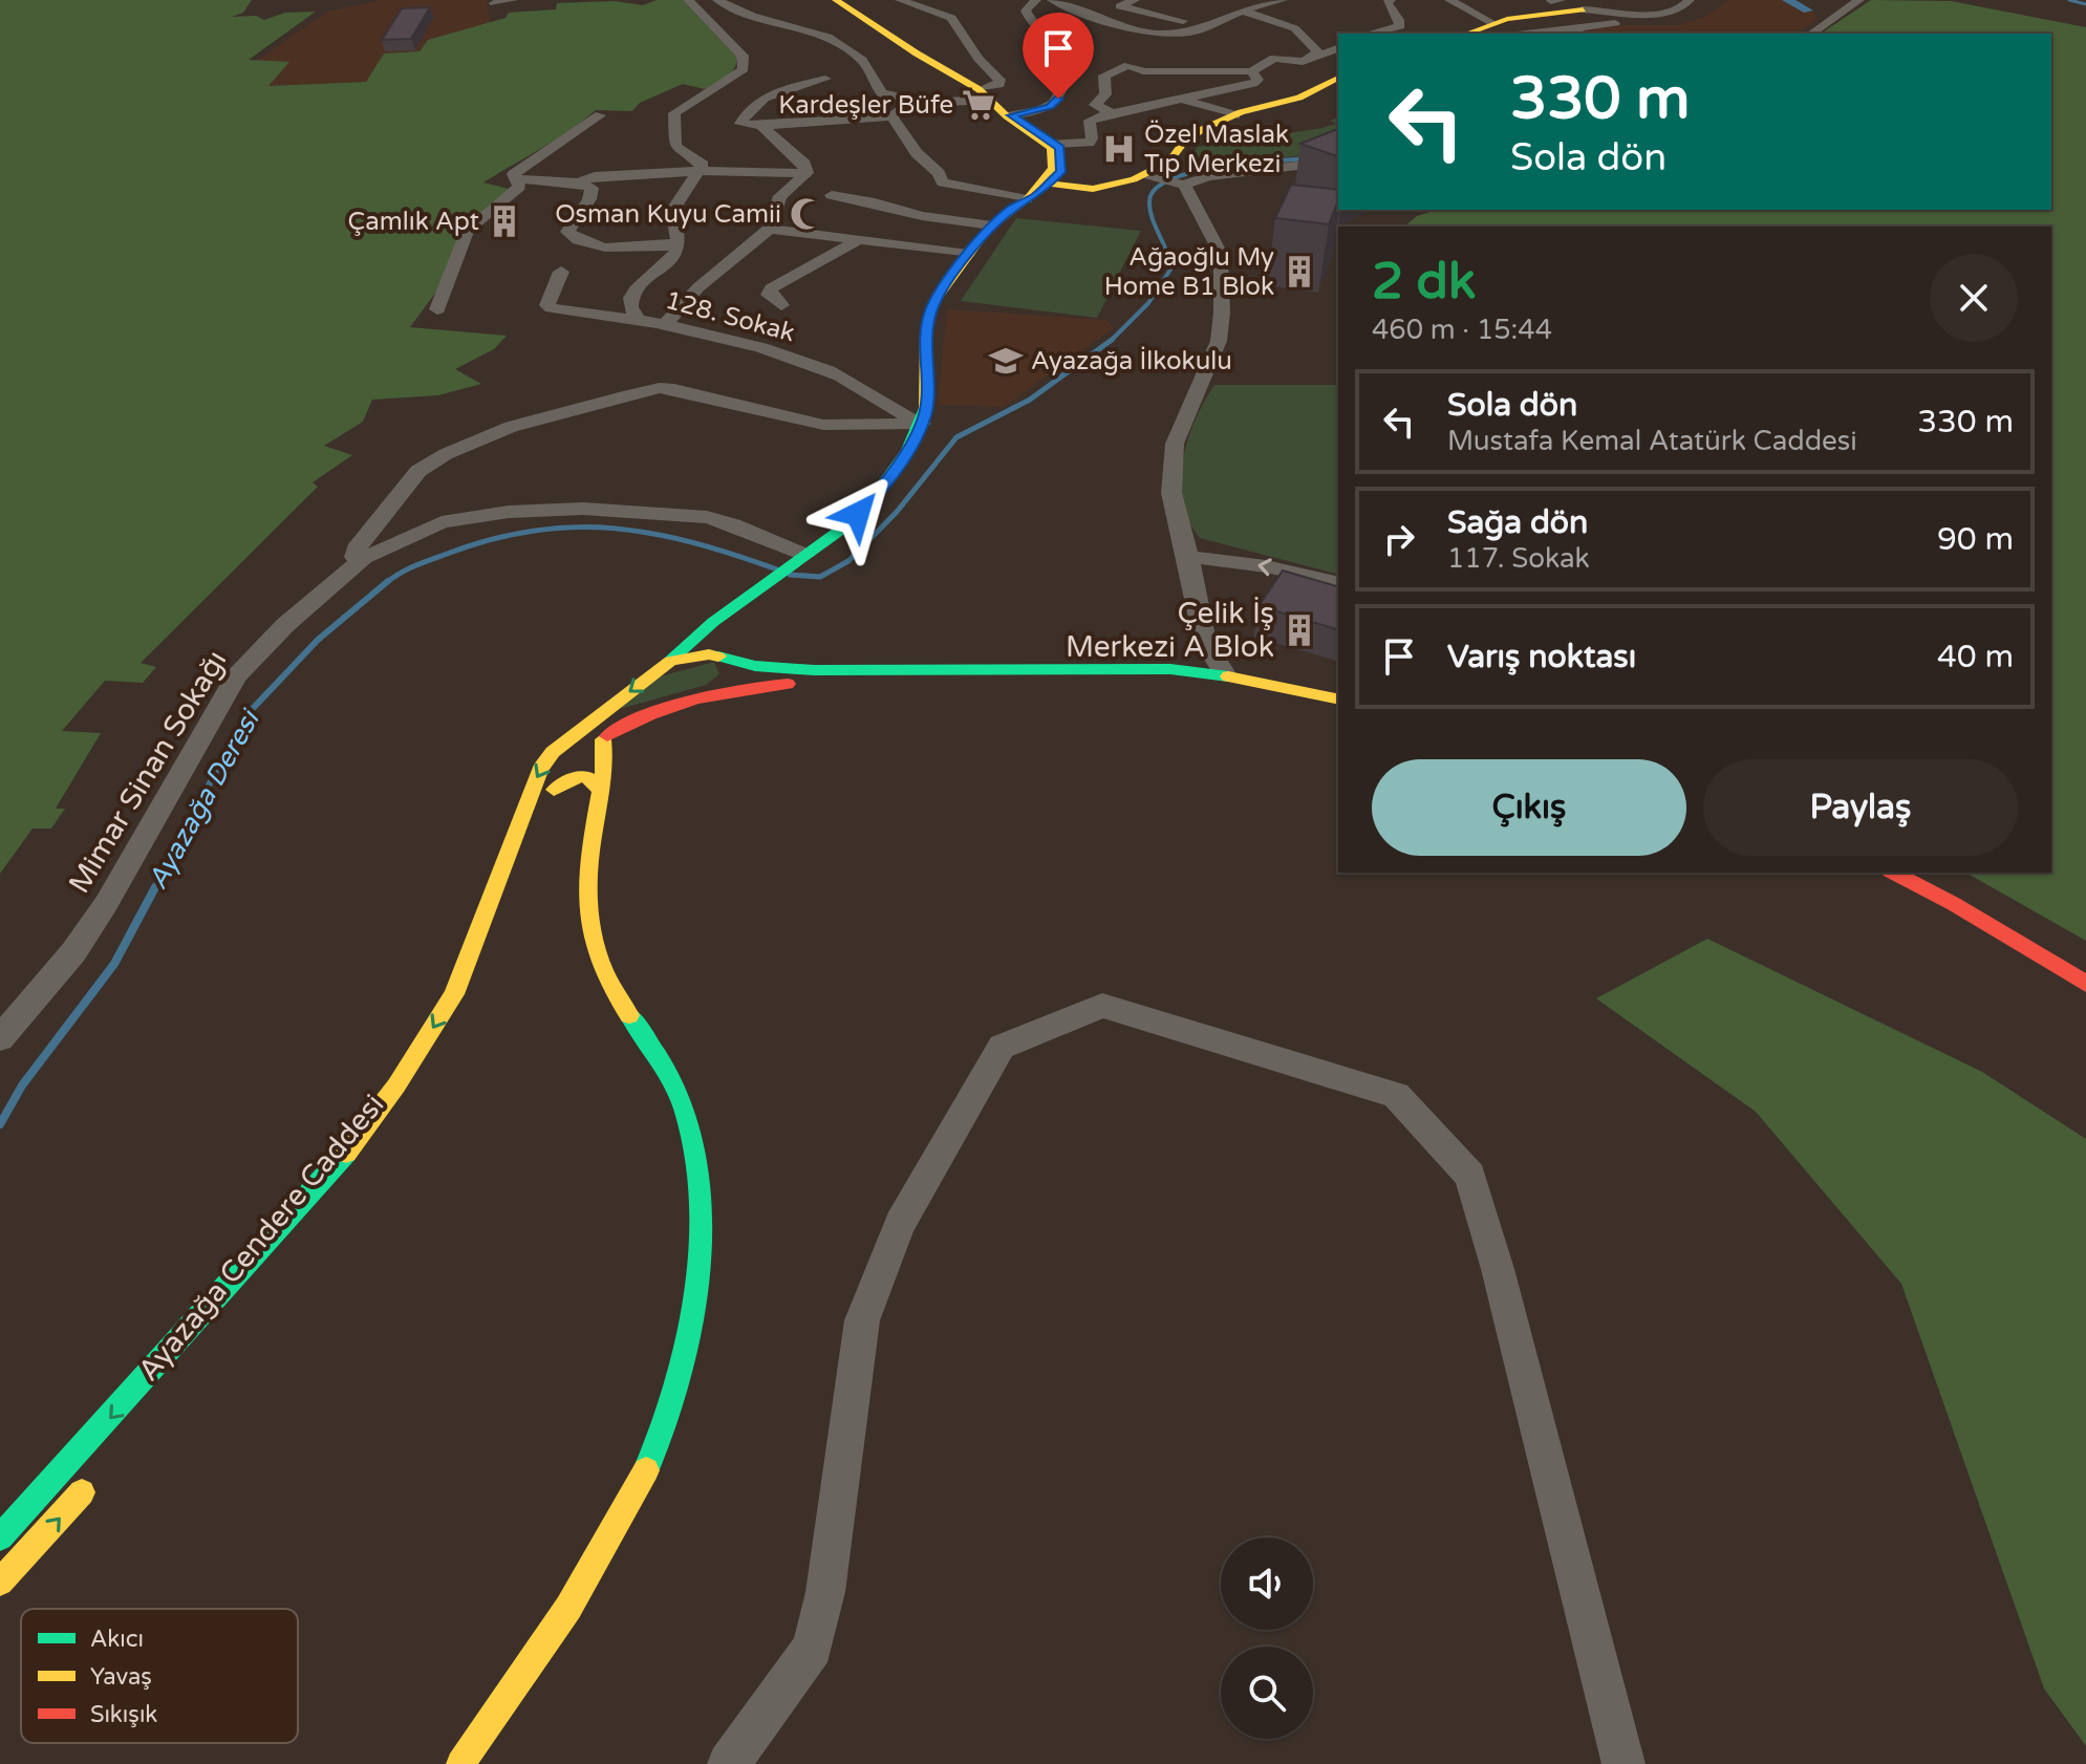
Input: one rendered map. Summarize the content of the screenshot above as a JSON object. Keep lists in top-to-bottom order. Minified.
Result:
{"streets":{"street":["128. Sokak","Mimar Sinan Sokağı","Ayazağa Cendere Caddesi"]},"crossings":[["128. Sokak","Ayazağa Cendere Caddesi"],["Mimar Sinan Sokağı","Ayazağa Cendere Caddesi"]],"water":["Ayazağa Deresi"],"places":{"supermarket":["Kardeşler Büfe"],"hospital":["Özel Maslak Tıp Merkezi"],"mosque":["Osman Kuyu Camii"],"building":["Çamlık Apt","Ağaoğlu My Home B1 Blok","Çelik İş Merkezi A Blok"],"school or university":["Ayazağa İlkokulu"]},"legend":["Akıcı","Yavaş","Sıkışık"],"page":{"turn":["330 m","Sola dön"],"heading":["2 dk","460 m · 15:44"],"list":[{"name":"Sola dön","note":"Mustafa Kemal Atatürk Caddesi","value":"330 m"},{"name":"Sağa dön","note":"117. Sokak","value":"90 m"},{"name":"Varış noktası","value":"40 m"}],"buttons":["Çıkış","Paylaş"]}}
